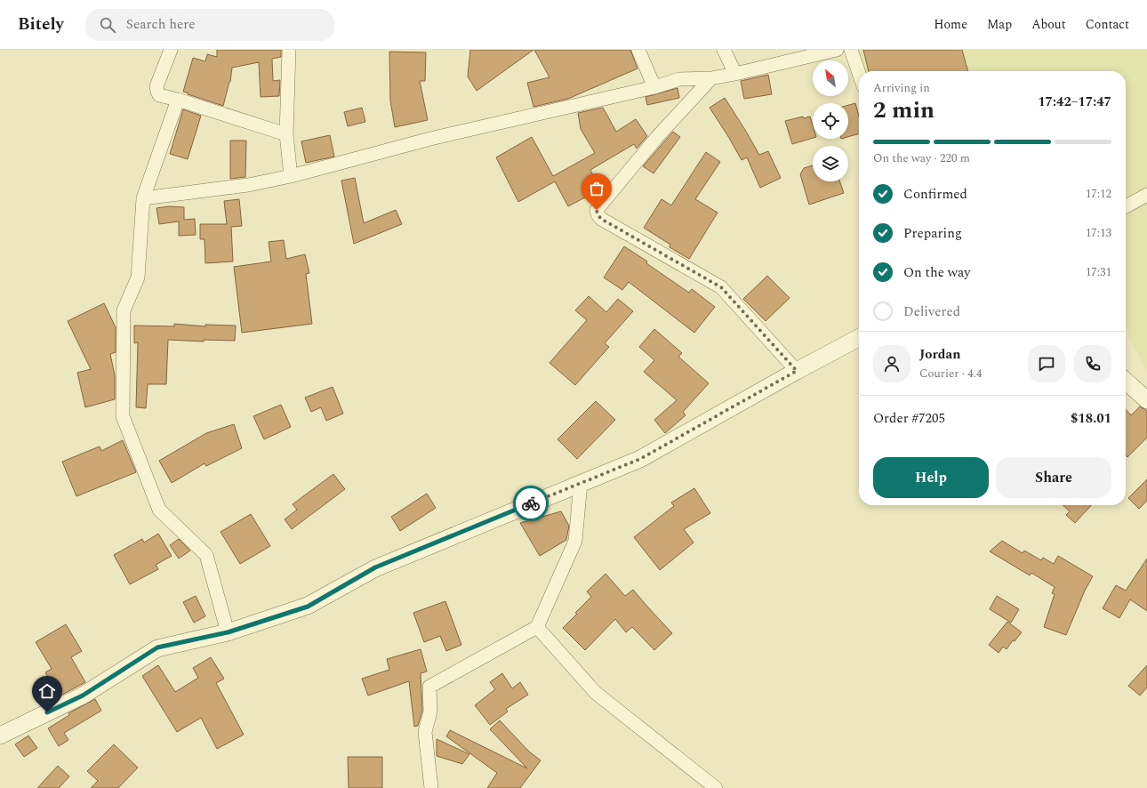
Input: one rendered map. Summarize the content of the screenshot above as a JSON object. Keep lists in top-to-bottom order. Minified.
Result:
{"north":"top left","page":{"header":"Bitely","search":"Search here","nav":["Home","Map","About","Contact"],"heading":["2 min","Arriving in","17:42–17:47"],"panel":["Jordan","Courier · 4.4","Order #7205","$18.01"],"bar":"On the way · 220 m","list":[["Confirmed","17:12"],["Preparing","17:13"],["On the way","17:31"],"Delivered"],"buttons":["Help","Share"]}}
